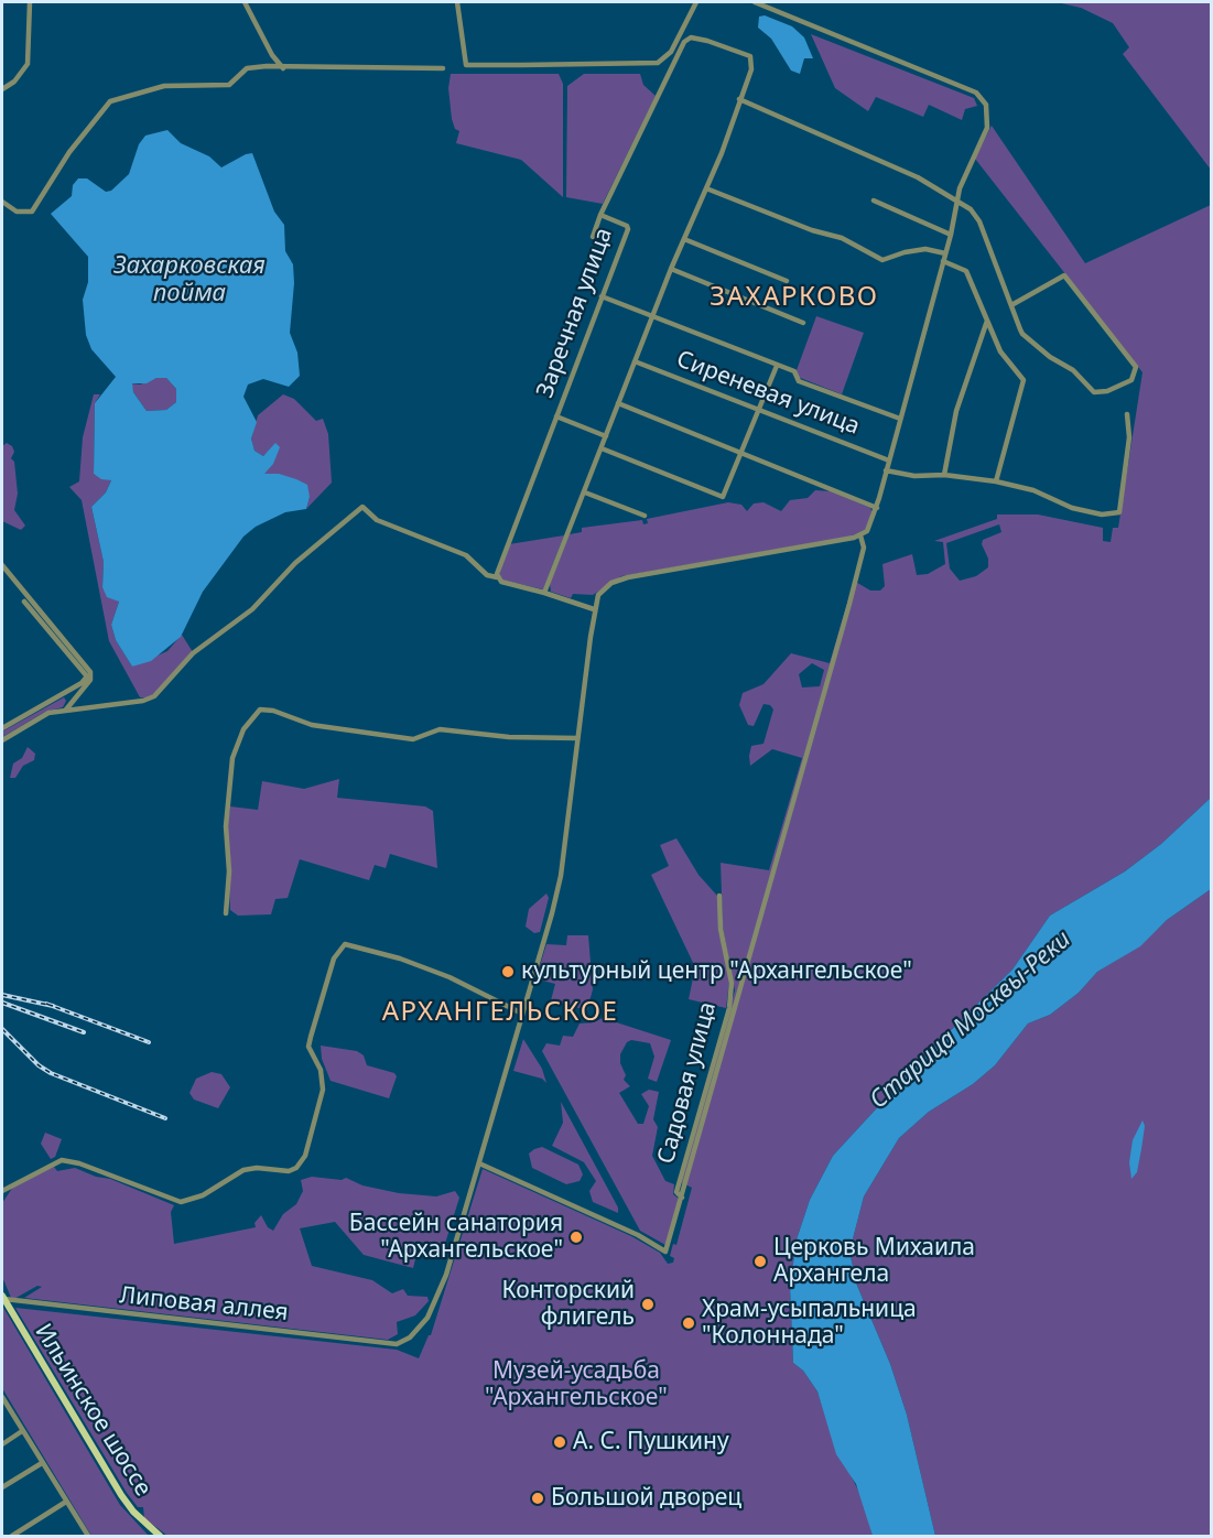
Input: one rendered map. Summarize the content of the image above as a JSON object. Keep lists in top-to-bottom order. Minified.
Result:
{"streets":{"main road":["Ильинское шоссе"],"street":["Заречная улица","Сиреневая улица","Садовая улица","Липовая аллея"]},"crossings":[["Липовая аллея","Ильинское шоссе"]],"districts":["ЗАХАРКОВО","АРХАНГЕЛЬСКОЕ"],"water":["Захарковская пойма","Старица Москвы-Реки"],"parks":["Музей-усадьба \"Архангельское\""],"places":["культурный центр \"Архангельское\"","Бассейн санатория \"Архангельское\"","Церковь Михаила Архангела","Конторский флигель","Храм-усыпальница \"Колоннада\"","А. С. Пушкину","Большой дворец"]}
